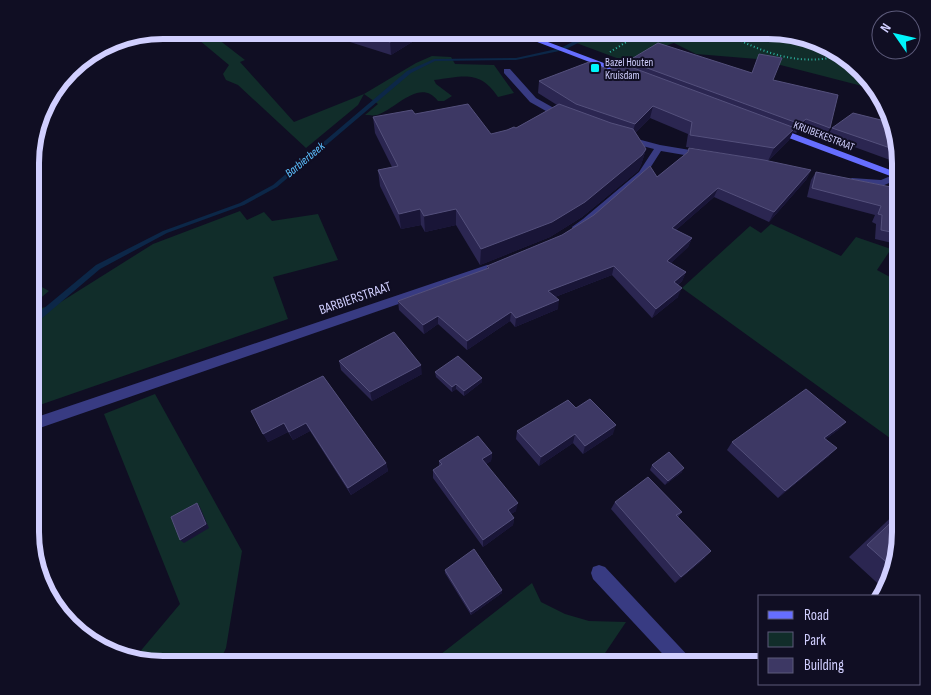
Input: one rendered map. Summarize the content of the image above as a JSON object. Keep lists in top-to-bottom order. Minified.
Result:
{"streets":{"main road":["KRUIBEKESTRAAT"],"street":["BARBIERSTRAAT"]},"water":["Barbierbeek"],"places":{"transit":["Bazel Houten Kruisdam"]},"legend":["Road","Park","Building"],"north":"top left"}
